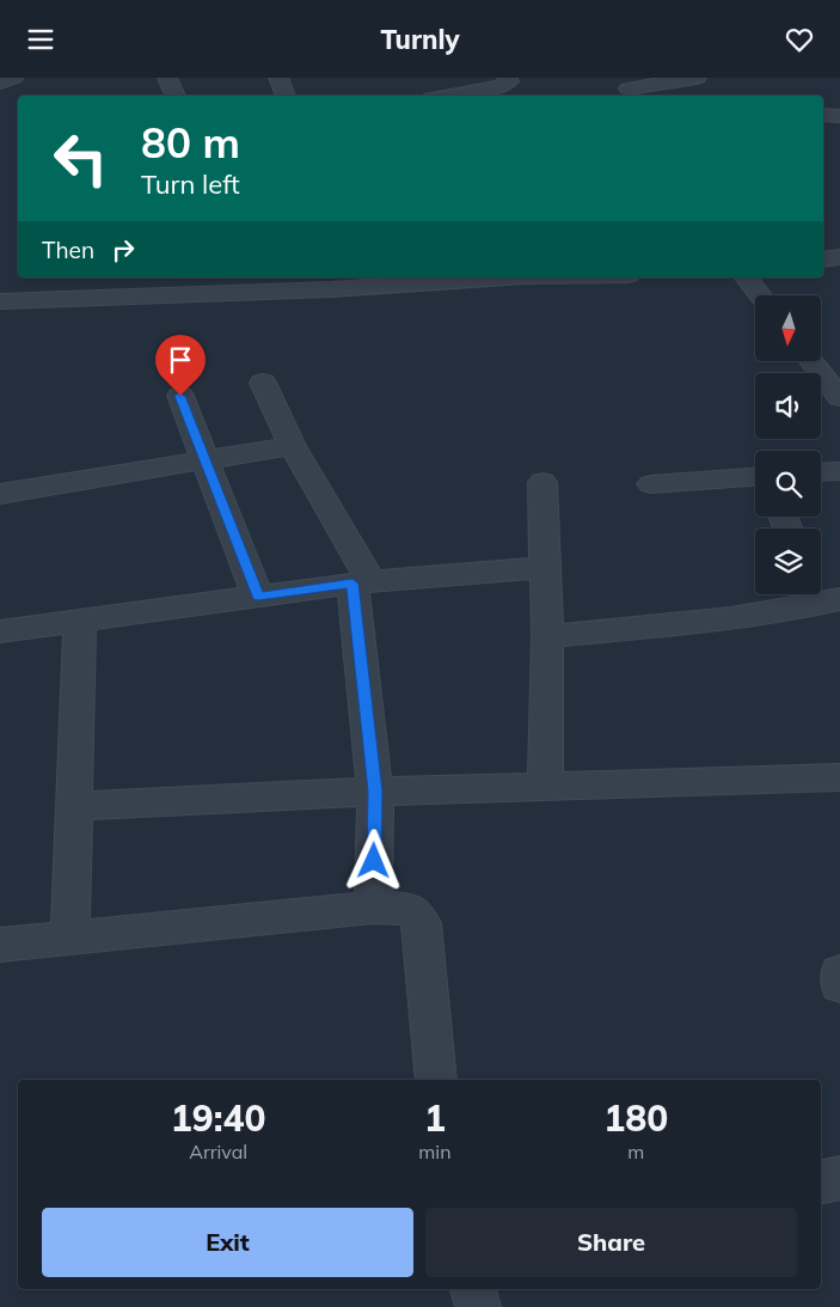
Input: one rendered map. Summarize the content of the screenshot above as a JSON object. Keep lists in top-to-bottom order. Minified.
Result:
{"north":"bottom","page":{"header":"Turnly","turn":["80 m","Turn left"],"then":"Then","eta":["19:40","Arrival","1","min","180","m"],"buttons":["Exit","Share"]}}
